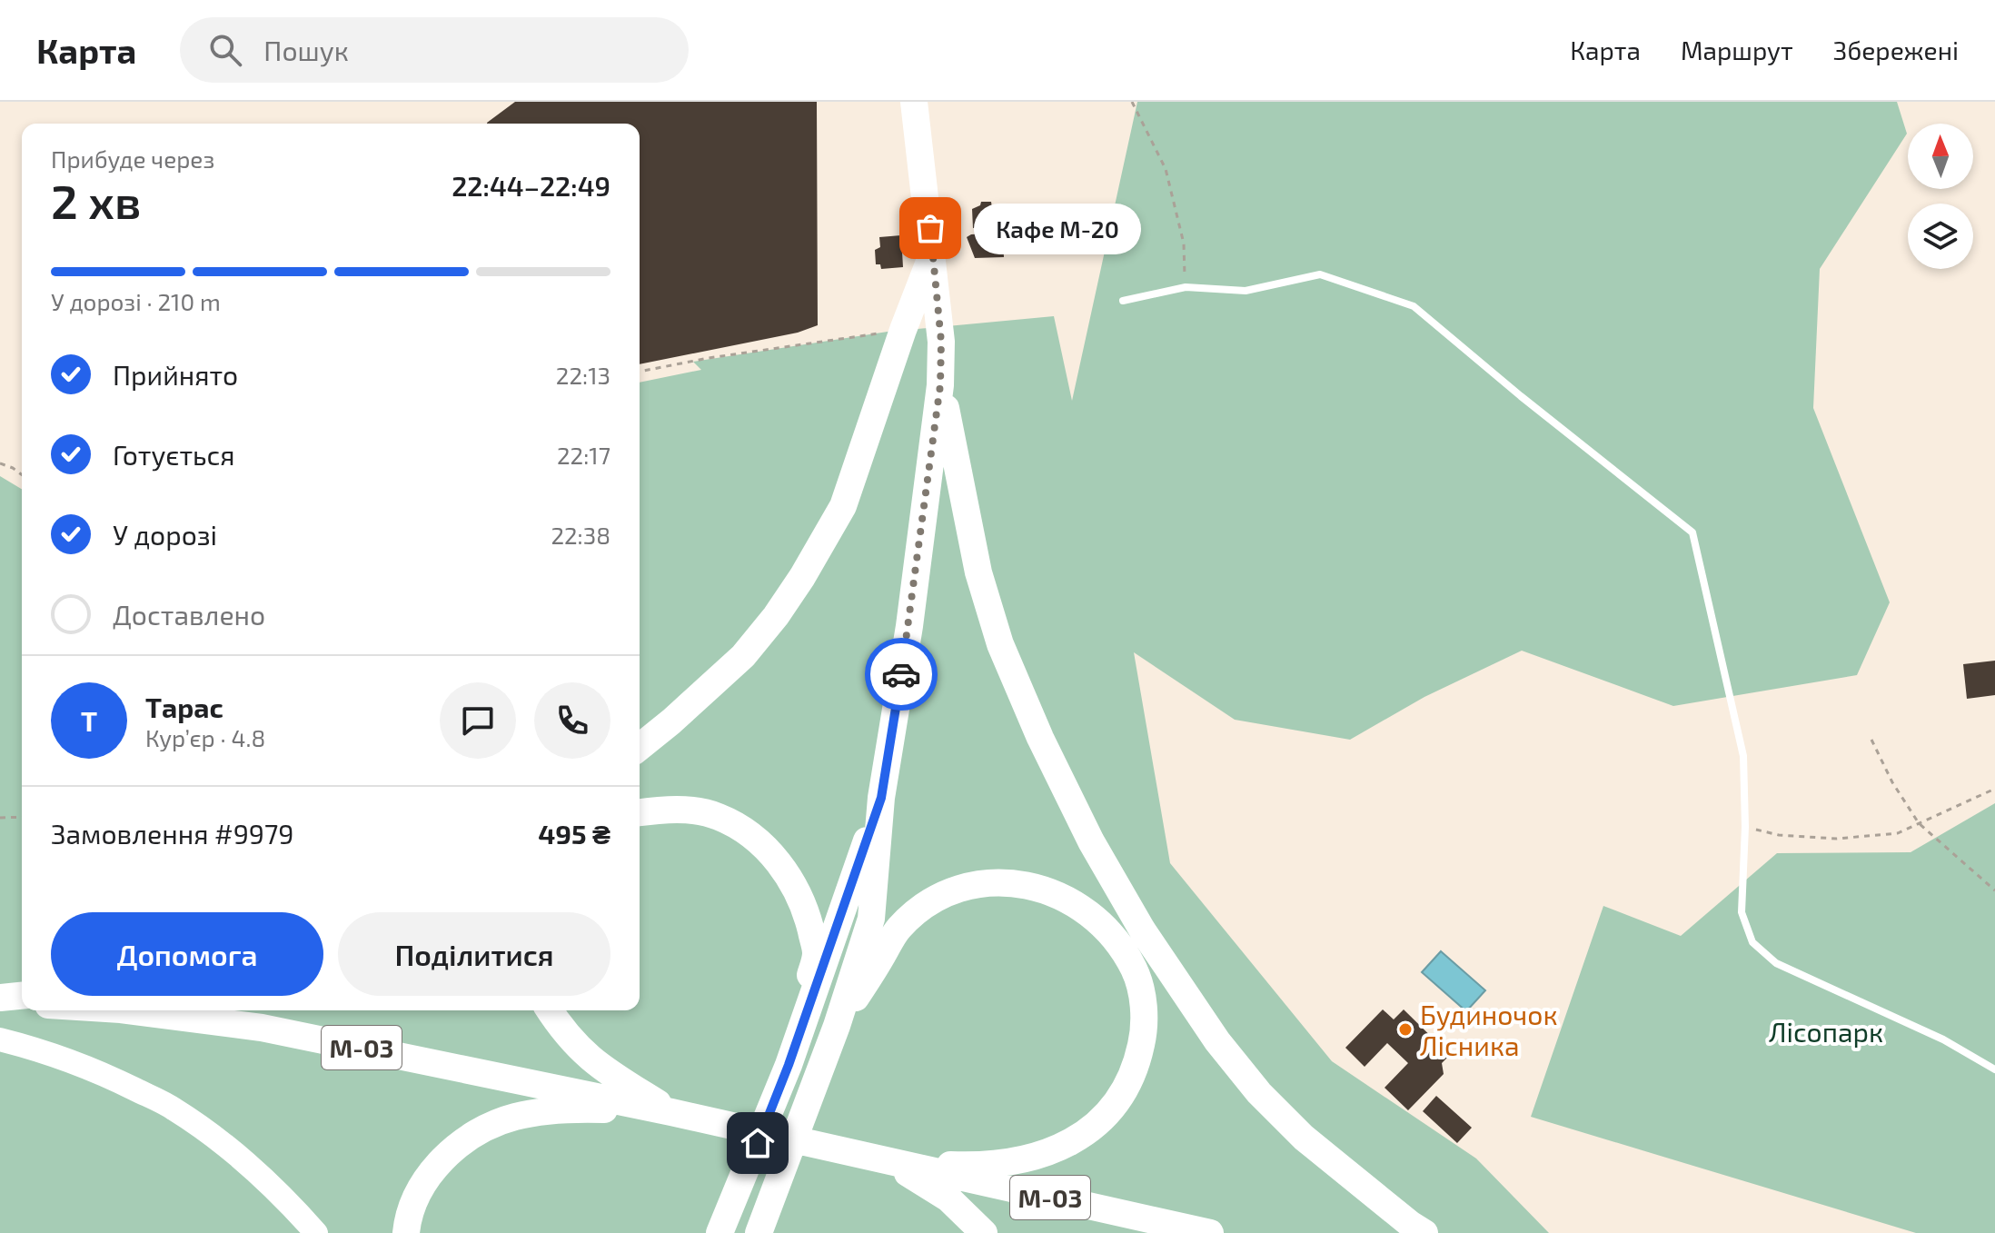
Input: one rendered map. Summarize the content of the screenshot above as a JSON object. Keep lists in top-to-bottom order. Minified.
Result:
{"streets":{"highway":["М-03"]},"parks":["Лісопарк"],"places":["Кафе М-20","Будиночок Лісника"],"north":"top","page":{"header":"Карта","search":"Пошук","nav":["Карта","Маршрут","Збережені"],"heading":["2 хв","Прибуде через","22:44–22:49"],"panel":["Тарас","Кур’єр · 4.8","Замовлення #9979","495 ₴"],"bubble":"Кафе М-20","bar":"У дорозі · 210 m","list":[["Прийнято","22:13"],["Готується","22:17"],["У дорозі","22:38"],"Доставлено"],"round":"Т","buttons":["Допомога","Поділитися"]}}
